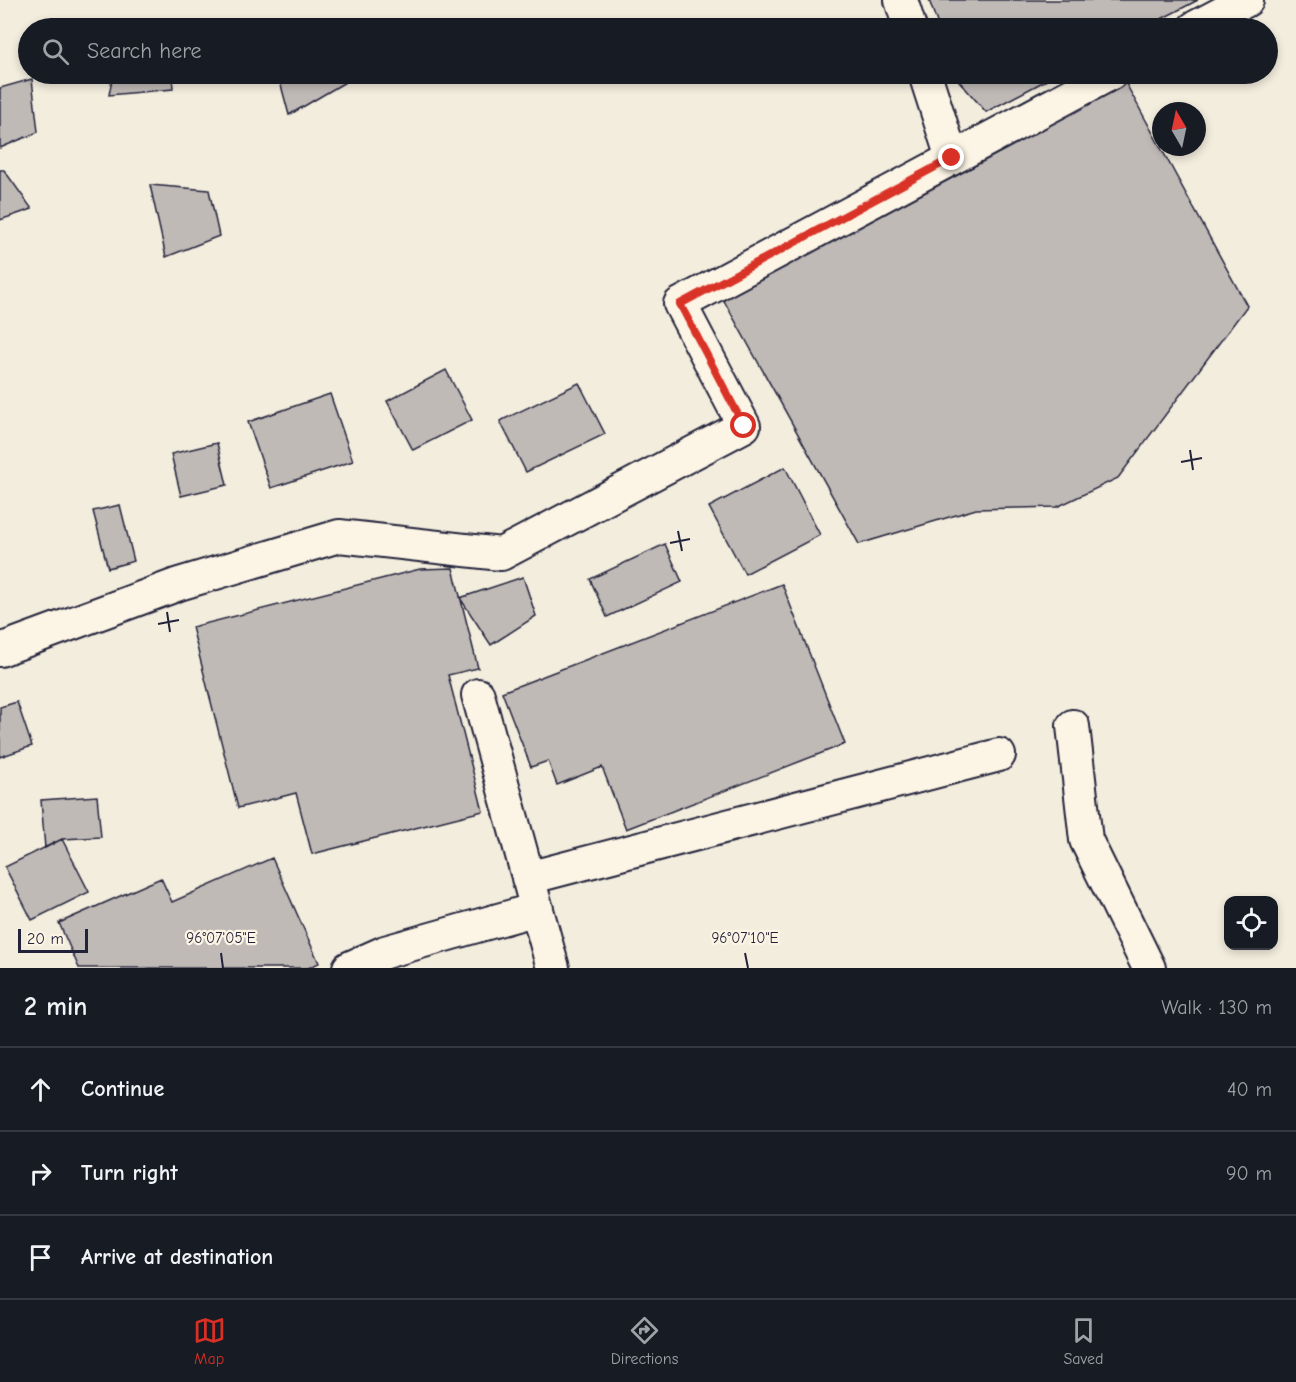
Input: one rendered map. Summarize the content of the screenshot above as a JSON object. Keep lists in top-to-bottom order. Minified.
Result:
{"scale_bar":"20 m","north":"top","page":{"search":"Search here","scale":"20 m","heading":["2 min","Walk · 130 m"],"list":[["Continue","40 m"],["Turn right","90 m"],"Arrive at destination"],"nav":["Map","Directions","Saved"]},"coordinates":["96°07'05\"E","96°07'10\"E"]}
